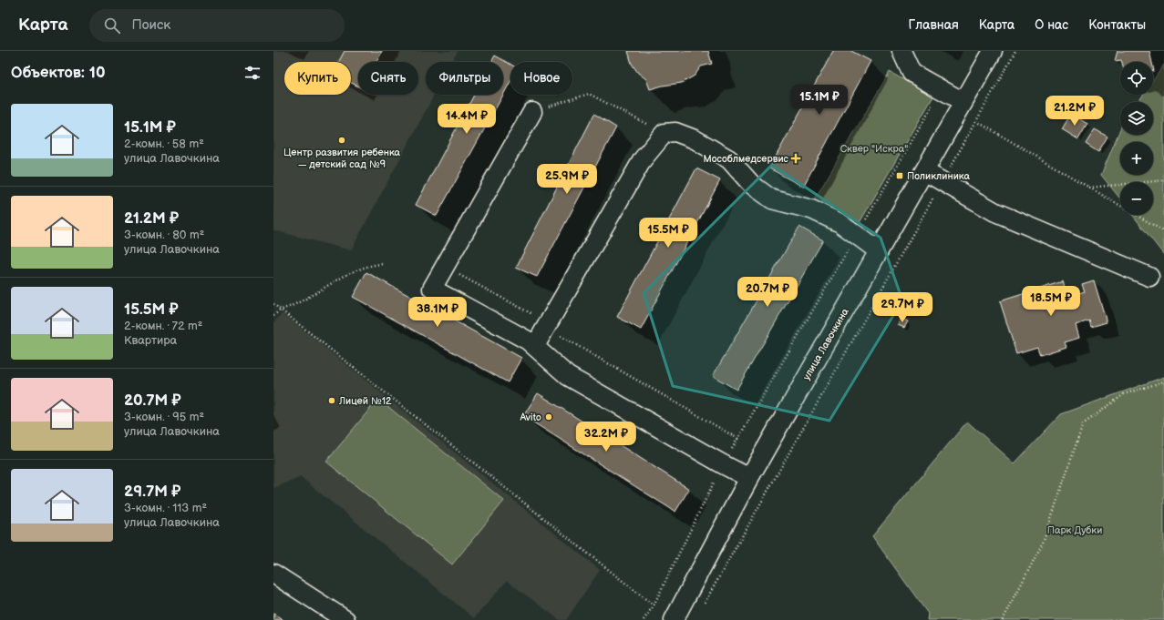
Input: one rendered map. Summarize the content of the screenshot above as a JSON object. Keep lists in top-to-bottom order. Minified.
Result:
{"streets":{"street":["улица Лавочкина"]},"parks":["Сквер \"Искра\"","Парк Дубки"],"places":{"other":["Центр развития ребенка — детский сад №9","Лицей №12","Avito"],"health":["Мособлмедсервис"],"transit":["Поликлиника"]},"page":{"header":"Карта","search":"Поиск","nav":["Главная","Карта","О нас","Контакты"],"heading":"Объектов: 10","map_buttons":["+","−"],"chip":["Купить","Снять","Фильтры","Новое"],"price":["15.1M ₽","21.2M ₽","14.4M ₽","25.9M ₽","15.5M ₽","20.7M ₽","18.5M ₽","29.7M ₽","38.1M ₽","32.2M ₽"],"list":[{"name":"15.1M ₽","note":"2-комн. · 58 m² · улица Лавочкина"},{"name":"21.2M ₽","note":"3-комн. · 80 m² · улица Лавочкина"},{"name":"15.5M ₽","note":"2-комн. · 72 m² · Квартира"},{"name":"20.7M ₽","note":"3-комн. · 95 m² · улица Лавочкина"},{"name":"29.7M ₽","note":"3-комн. · 113 m² · улица Лавочкина"}]}}
